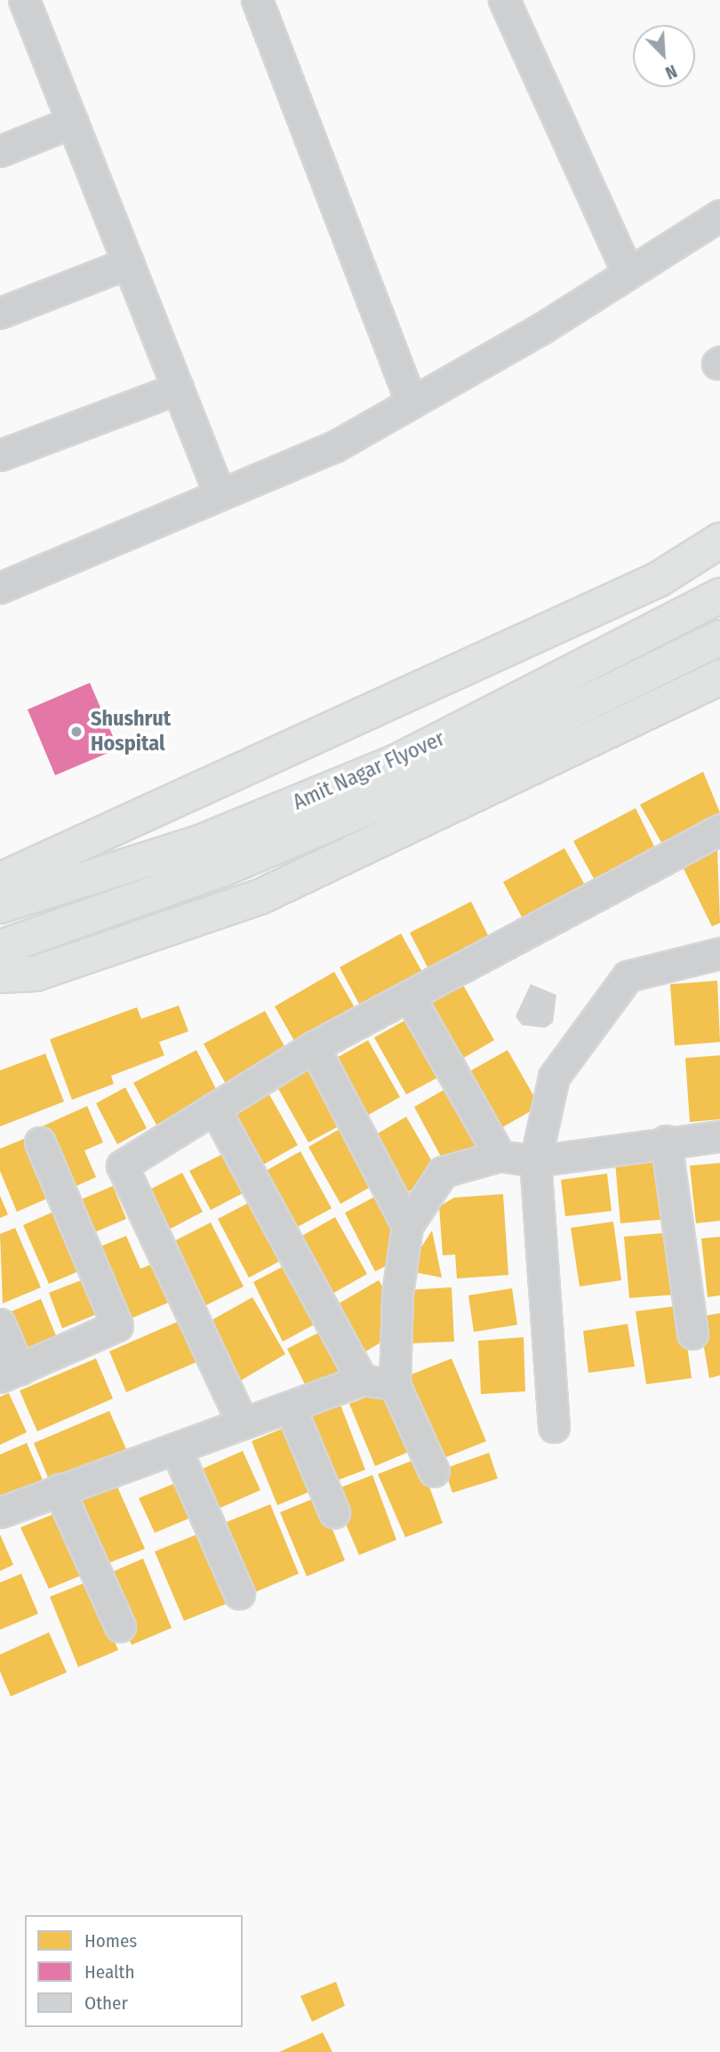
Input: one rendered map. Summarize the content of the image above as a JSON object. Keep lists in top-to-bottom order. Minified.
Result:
{"streets":{"main road":["Amit Nagar Flyover"]},"places":["Shushrut Hospital"],"legend":["Homes","Health","Other"],"north":"bottom right"}
